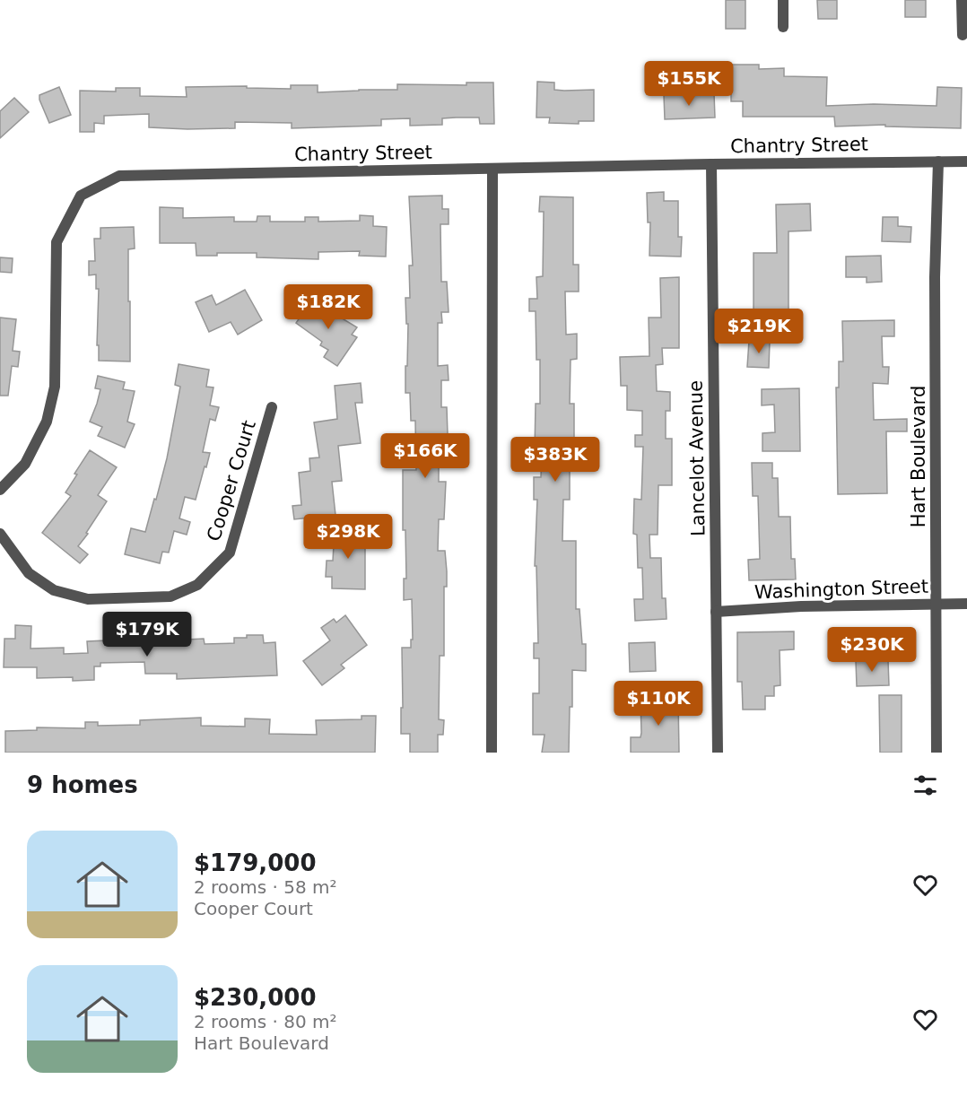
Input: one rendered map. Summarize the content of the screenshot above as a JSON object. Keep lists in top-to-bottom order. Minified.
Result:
{"streets":{"street":["Chantry Street","Hart Boulevard","Lancelot Avenue","Cooper Court","Washington Street"]},"crossings":[["Chantry Street","Hart Boulevard"],["Chantry Street","Lancelot Avenue"],["Hart Boulevard","Washington Street"],["Lancelot Avenue","Washington Street"]],"page":{"price":["$155K","$182K","$219K","$166K","$383K","$298K","$179K","$230K","$110K"],"heading":"9 homes","list":[{"name":"$179,000","note":"2 rooms · 58 m² · Cooper Court"},{"name":"$230,000","note":"2 rooms · 80 m² · Hart Boulevard"}]}}
